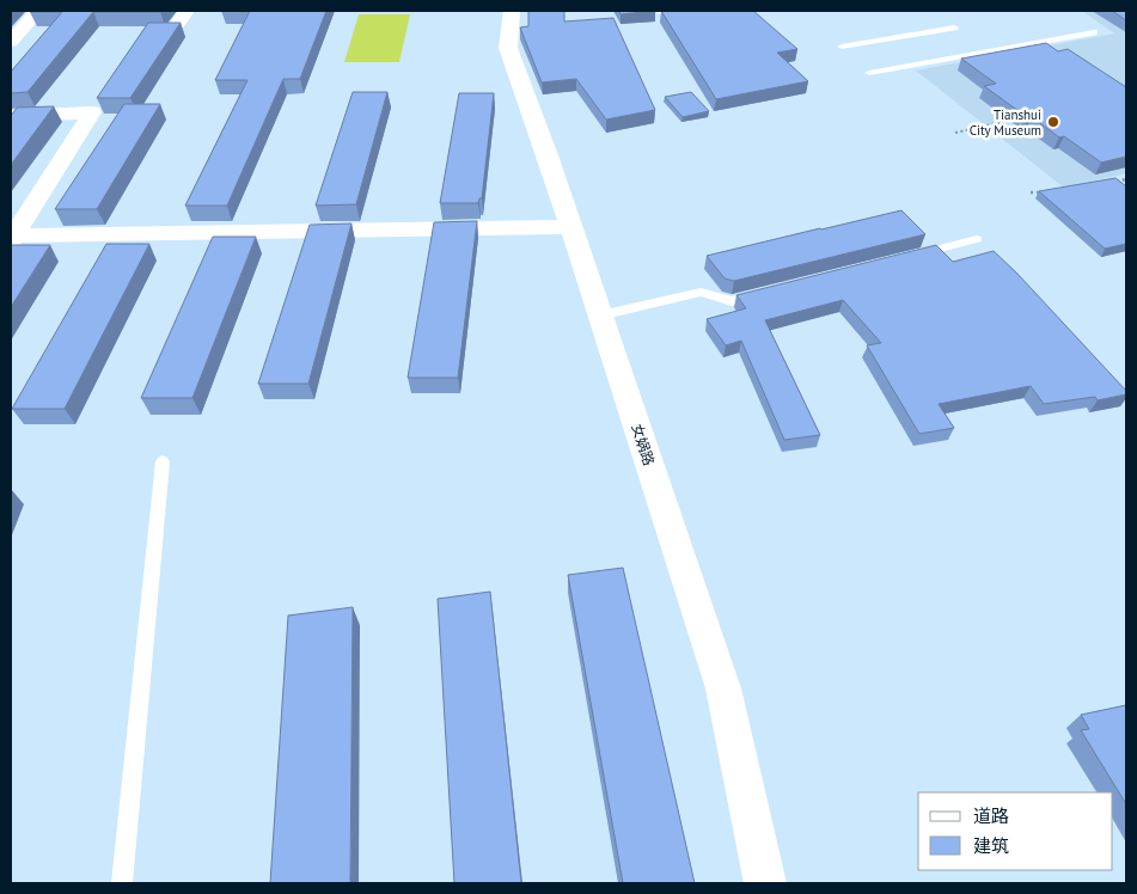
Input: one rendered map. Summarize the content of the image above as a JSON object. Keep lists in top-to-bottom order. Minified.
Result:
{"streets":{"street":["女娲路"]},"places":["Tianshui City Museum"],"legend":["道路","建筑"]}
